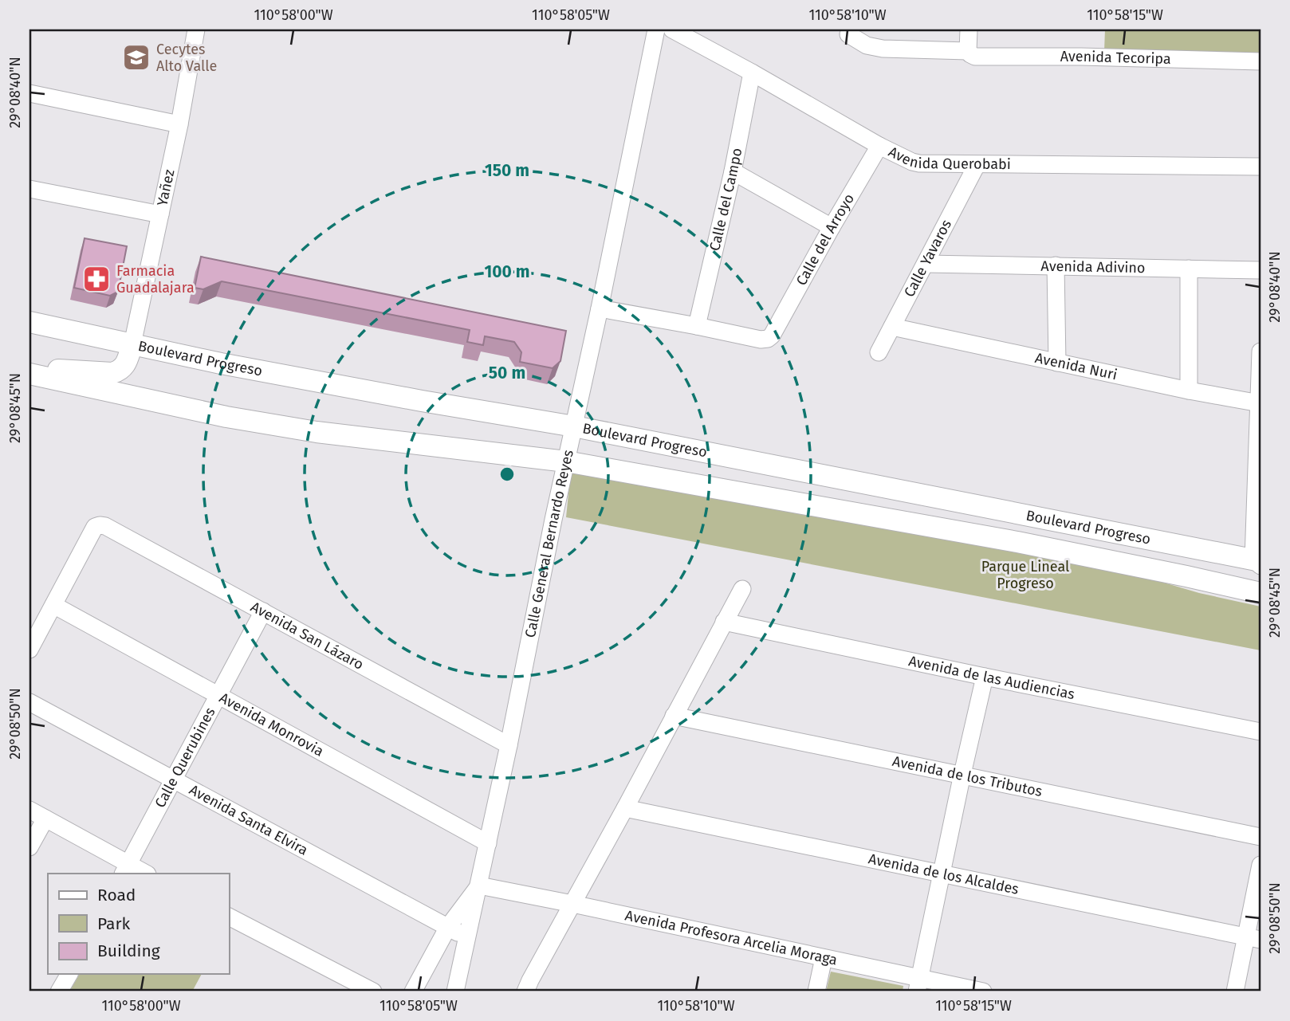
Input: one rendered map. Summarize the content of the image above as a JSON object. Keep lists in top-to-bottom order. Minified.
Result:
{"streets":{"main road":["Boulevard Progreso"],"street":["Avenida Tecoripa","Avenida Querobabi","Yañez","Calle del Campo","Calle del Arroyo","Calle Yavaros","Avenida Adivino","Avenida Nuri","Calle General Bernardo Reyes","Avenida San Lázaro","Avenida de las Audiencias","Avenida Monrovia","Calle Querubines","Avenida de los Tributos","Avenida Santa Elvira","Avenida de los Alcaldes","Avenida Profesora Arcelia Moraga"]},"crossings":[["Avenida Querobabi","Calle del Campo"],["Avenida Querobabi","Calle del Arroyo"],["Avenida Querobabi","Calle Yavaros"],["Yañez","Boulevard Progreso"],["Calle del Campo","Calle del Arroyo"],["Calle Yavaros","Avenida Adivino"],["Calle Yavaros","Avenida Nuri"],["Boulevard Progreso","Calle General Bernardo Reyes"],["Calle General Bernardo Reyes","Avenida San Lázaro"],["Calle General Bernardo Reyes","Avenida Monrovia"],["Calle General Bernardo Reyes","Avenida Santa Elvira"],["Calle General Bernardo Reyes","Avenida Profesora Arcelia Moraga"],["Avenida San Lázaro","Avenida Monrovia"],["Avenida San Lázaro","Calle Querubines"],["Avenida Monrovia","Calle Querubines"],["Calle Querubines","Avenida Santa Elvira"]],"parks":["Parque Lineal Progreso"],"places":{"school or university":["Cecytes Alto Valle"],"pharmacy":["Farmacia Guadalajara"]},"legend":["Road","Park","Building"],"coordinates":["110°58'00\"W","110°58'05\"W","110°58'10\"W","110°58'15\"W","29°08'40\"N","29°08'45\"N","29°08'50\"N"],"rings":["150 m","100 m","50 m"]}
